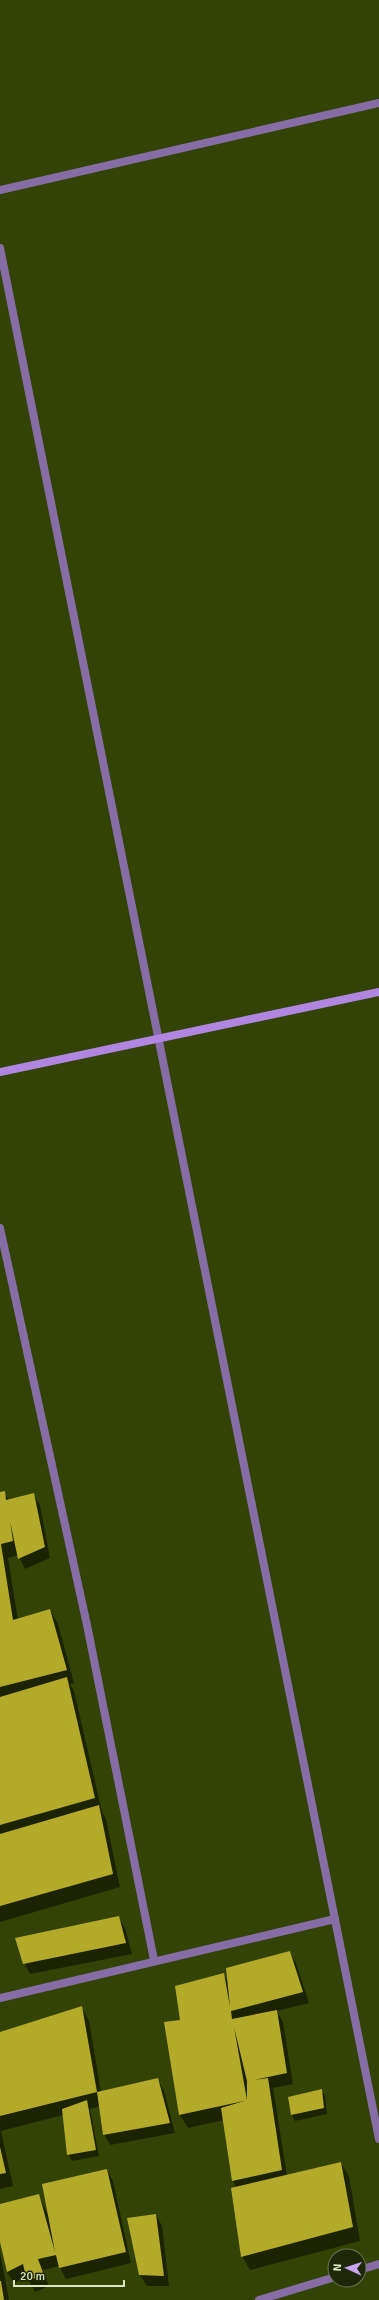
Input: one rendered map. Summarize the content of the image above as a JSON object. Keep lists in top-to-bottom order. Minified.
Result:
{"scale_bar":"20 m","north":"left"}
